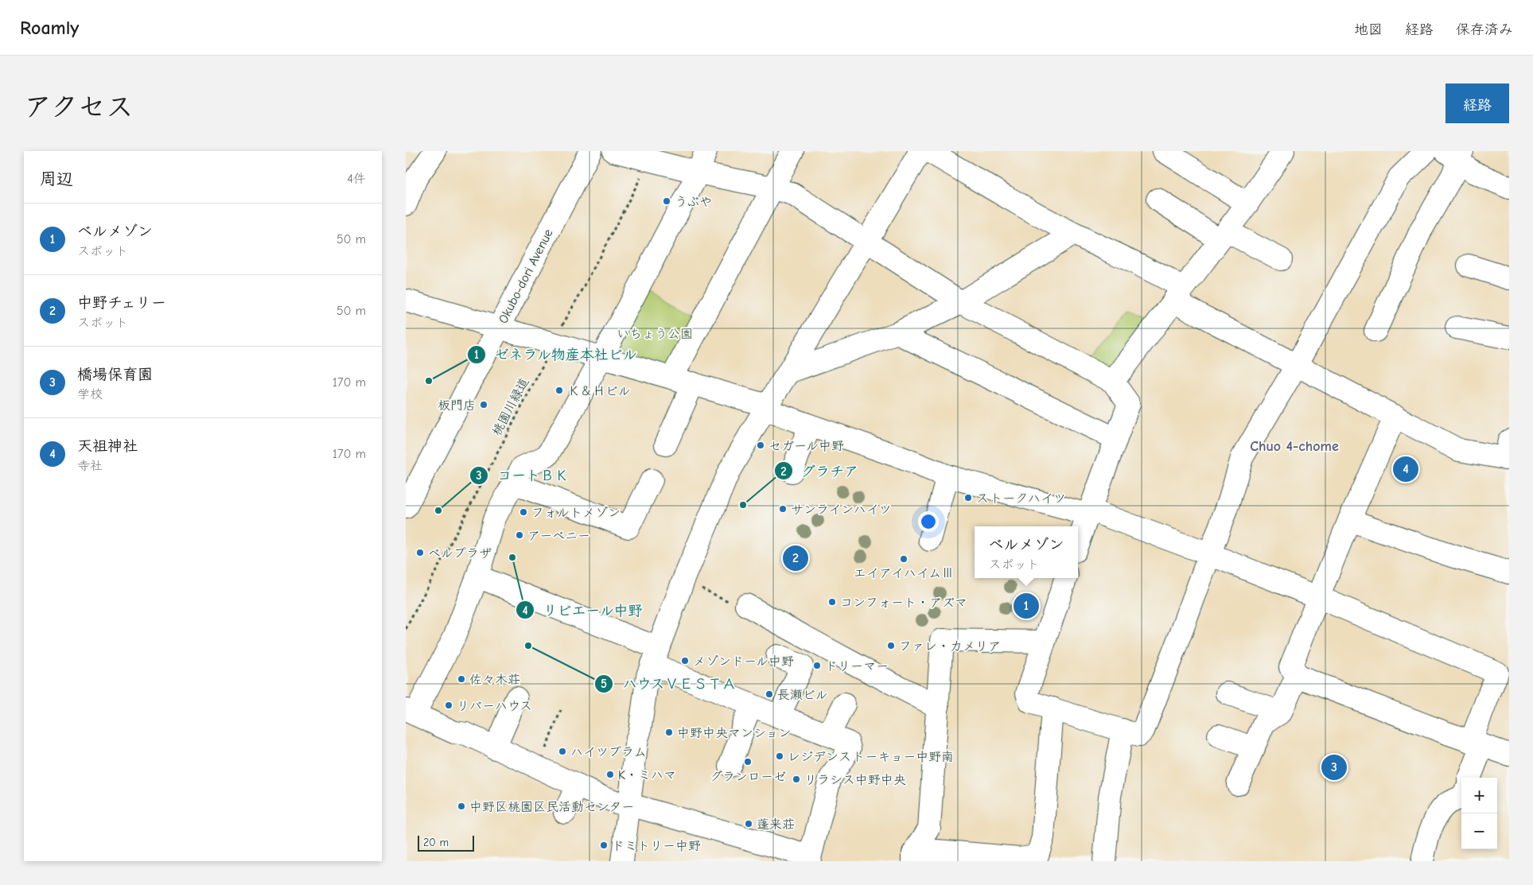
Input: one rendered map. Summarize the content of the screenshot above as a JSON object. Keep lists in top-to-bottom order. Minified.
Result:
{"streets":{"street":["Okubo-dori Avenue"],"path":["桃園川緑道"]},"districts":["Chuo 4-chome"],"parks":["いちょう公園"],"places":["うぶや","ゼネラル物産本社ビル","Ｋ＆Ｈビル","板門店","セガール中野","ストークハイツ","グラチア","サンラインハイツ","コートＢＫ","フォルトメゾン","アーベニー","ベルプラザ","リビエール中野","エイアイハイムⅢ","コンフォート・アズマ","ハウスＶＥＳＴＡ","ファレ・カメリア","メゾンドール中野","ドリーマー","佐々木荘","長瀬ビル","リバーハウス","中野中央マンション","ハイツプラム","レジデンストーキョー中野南","グランローゼ","K・ミハマ","リラシス中野中央","中野区桃園区民活動センター","蓬来荘","ドミトリー中野"],"scale_bar":"20 m","page":{"header":"Roamly","nav":["地図","経路","保存済み"],"title":"アクセス","buttons":"経路","heading":["周辺","4件"],"list":[{"mark":"1","name":"ベルメゾン","note":"スポット","value":"50 m"},{"mark":"2","name":"中野チェリー","note":"スポット","value":"50 m"},{"mark":"3","name":"橋場保育園","note":"学校","value":"170 m"},{"mark":"4","name":"天祖神社","note":"寺社","value":"170 m"}],"pins":["4","2","1","3"],"popup":["ベルメゾン","スポット"],"map_buttons":["+","−"],"scale":"20 m"}}
